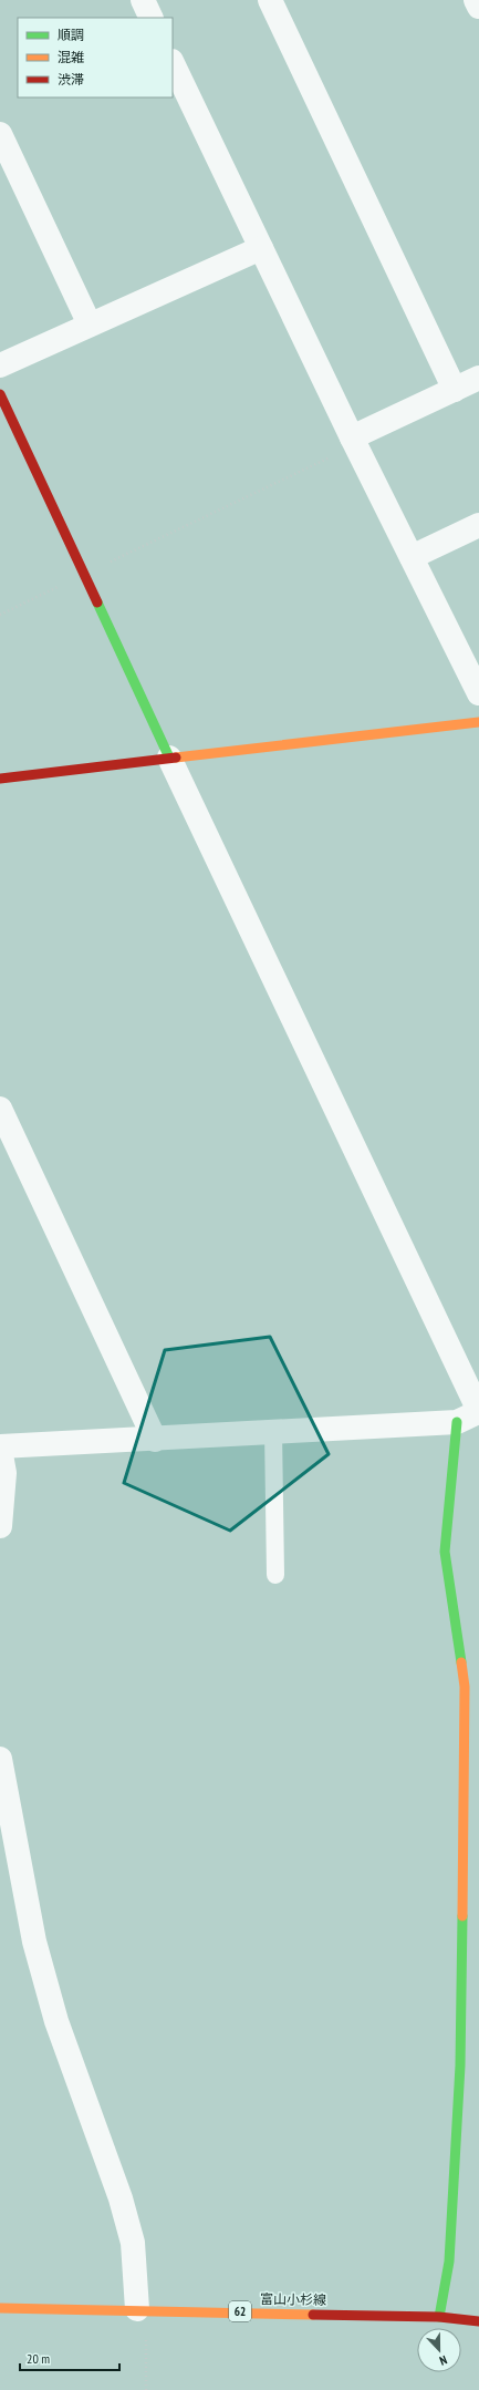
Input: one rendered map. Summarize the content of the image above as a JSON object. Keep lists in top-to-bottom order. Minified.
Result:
{"streets":{"street":["富山小杉線","62"]},"legend":["順調","混雑","渋滞"],"scale_bar":"20 m","north":"bottom"}
